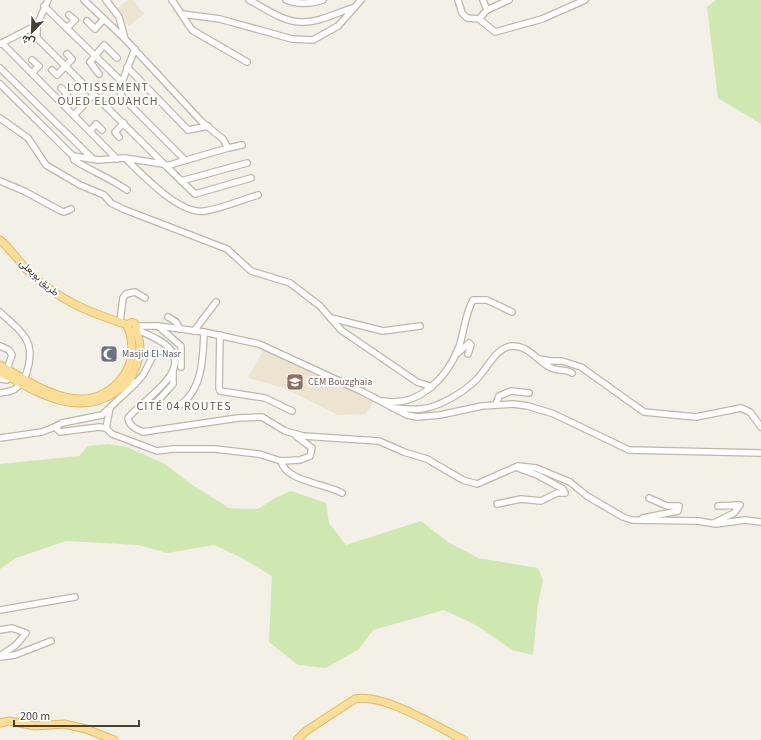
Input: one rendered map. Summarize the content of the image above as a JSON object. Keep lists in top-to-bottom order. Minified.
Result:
{"streets":{"main road":["طريق بويعلى"]},"districts":["LOTISSEMENT OUED ELOUAHCH","CITÉ 04 ROUTES"],"places":{"mosque":["Masjid El-Nasr"],"school or university":["CEM Bouzghaia"]},"scale_bar":"200 m","north":"bottom left"}
